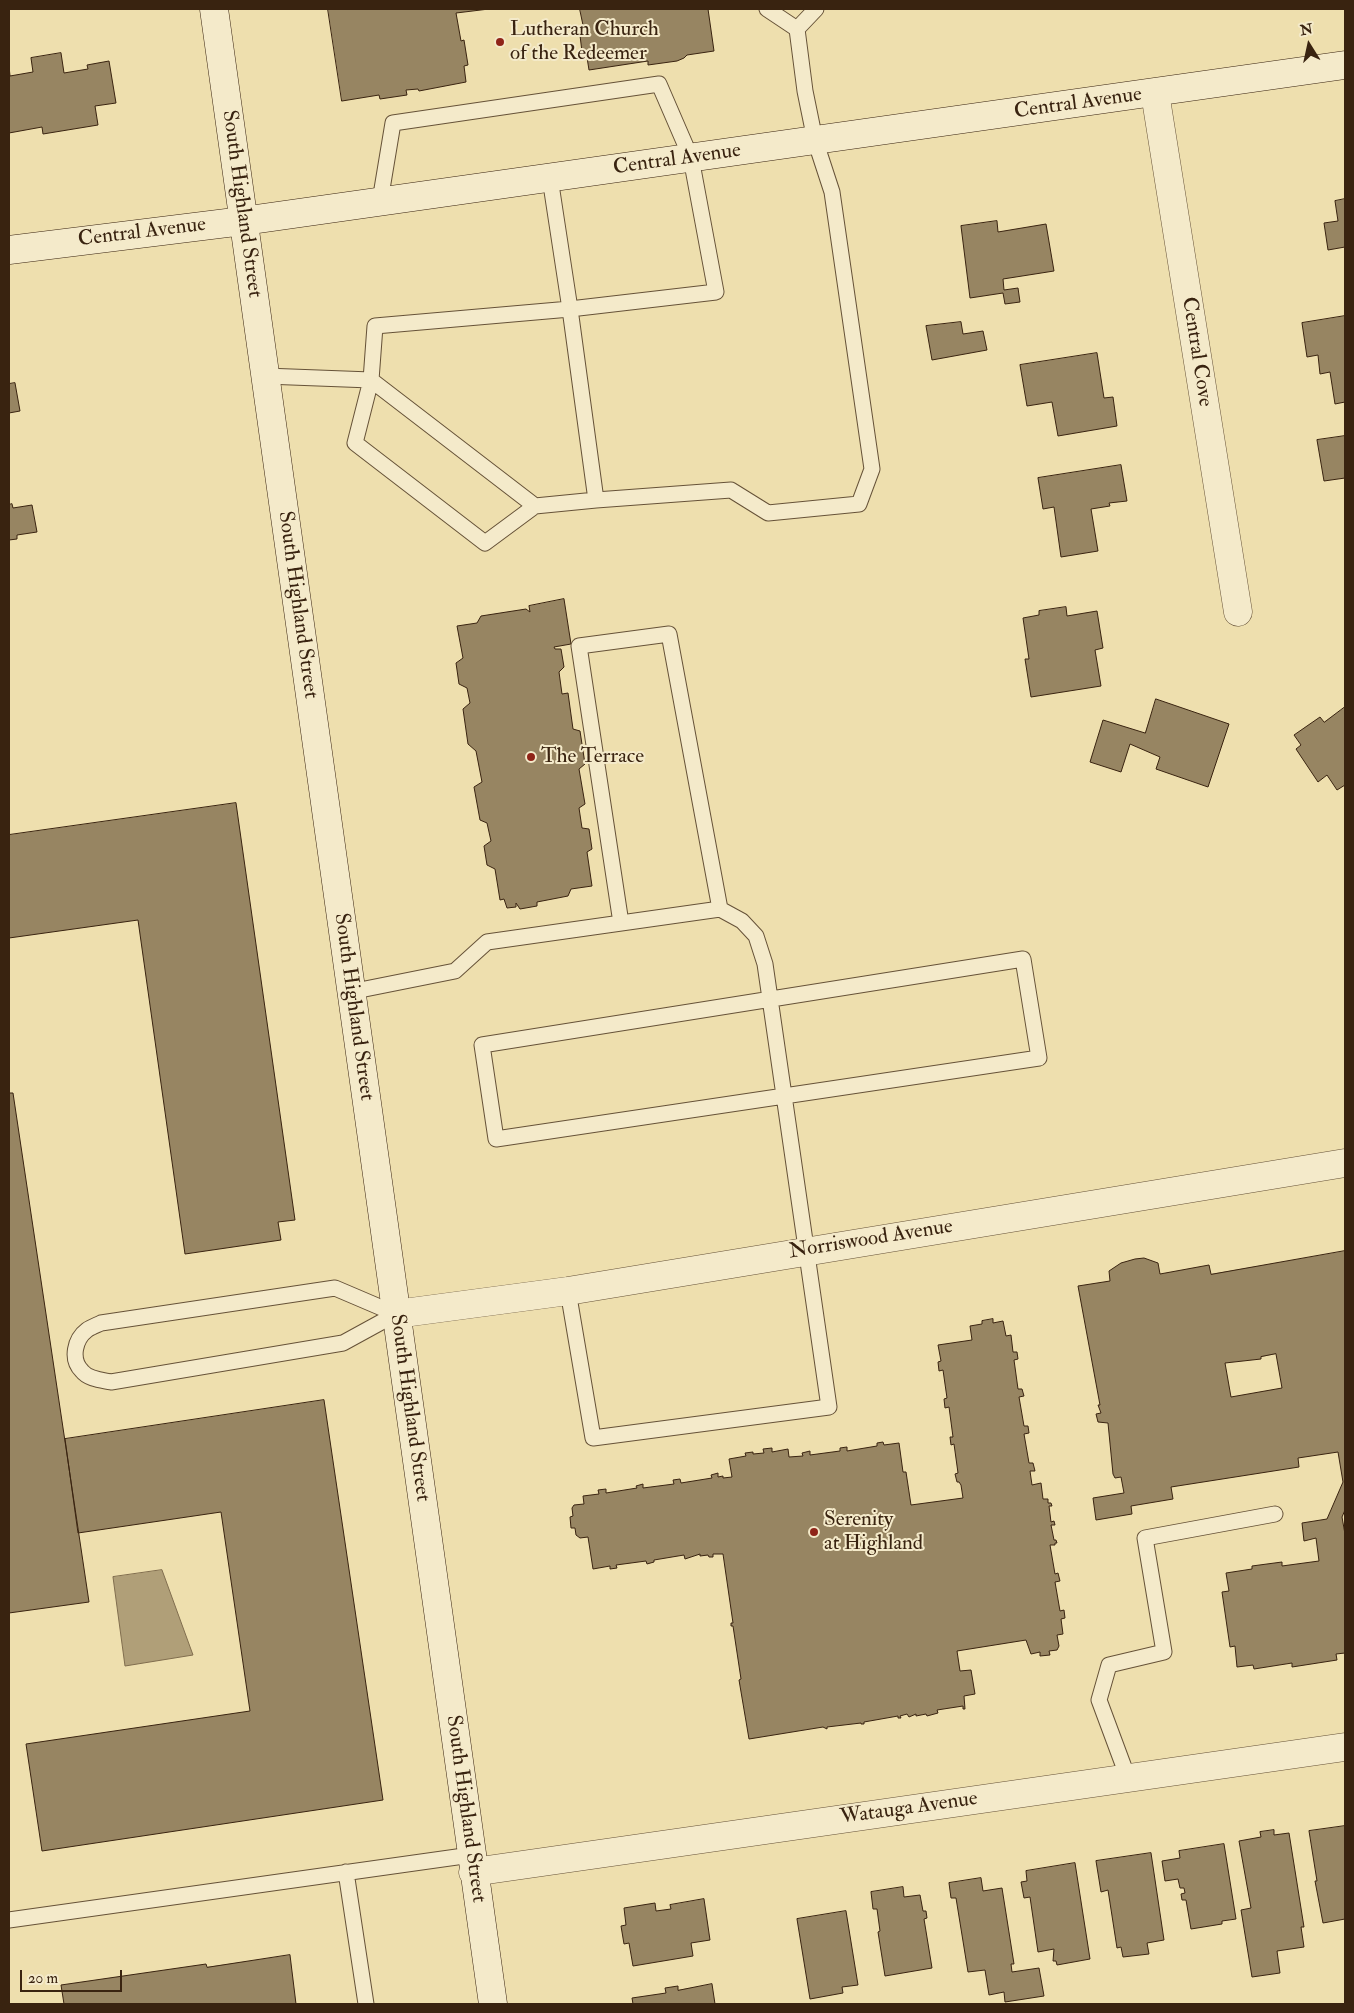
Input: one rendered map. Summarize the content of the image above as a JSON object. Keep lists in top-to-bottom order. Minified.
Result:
{"streets":{"main road":["Central Avenue","South Highland Street","Central Cove","Norriswood Avenue","Watauga Avenue"]},"crossings":[["Central Avenue","South Highland Street"],["Central Avenue","Central Cove"],["South Highland Street","Norriswood Avenue"],["South Highland Street","Watauga Avenue"]],"places":["Lutheran Church of the Redeemer","The Terrace","Serenity at Highland"],"scale_bar":"20 m","north":"top"}
